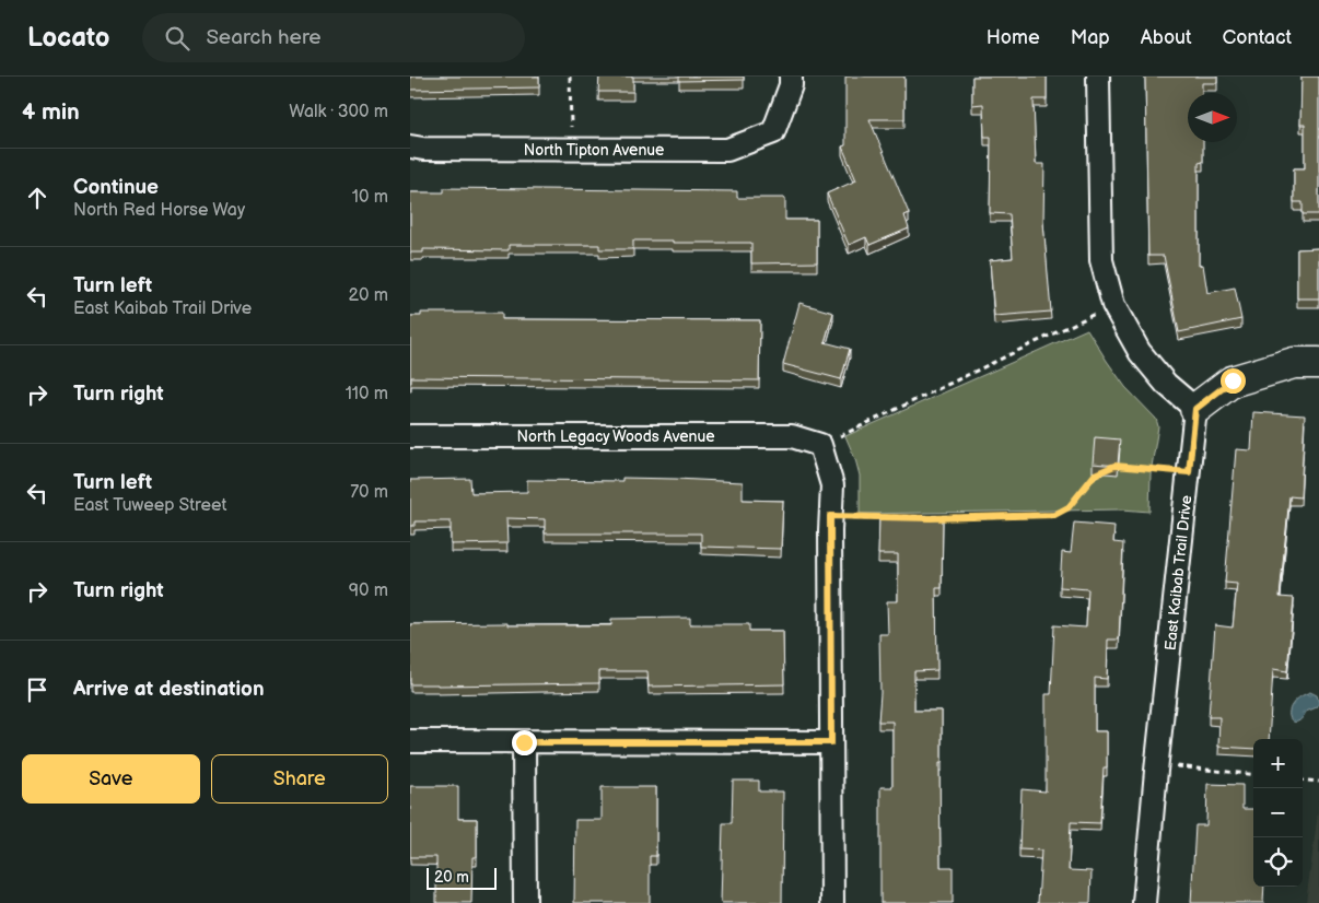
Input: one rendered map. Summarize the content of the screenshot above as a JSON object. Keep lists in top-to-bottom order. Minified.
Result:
{"streets":{"street":["North Tipton Avenue","North Legacy Woods Avenue","East Kaibab Trail Drive"]},"scale_bar":"20 m","north":"right","page":{"header":"Locato","search":"Search here","nav":["Home","Map","About","Contact"],"heading":["4 min","Walk · 300 m"],"list":[["Continue","North Red Horse Way","10 m"],["Turn left","East Kaibab Trail Drive","20 m"],["Turn right","110 m"],["Turn left","East Tuweep Street","70 m"],["Turn right","90 m"],"Arrive at destination"],"buttons":["Save","Share"],"map_buttons":["+","−"],"scale":"20 m"}}
